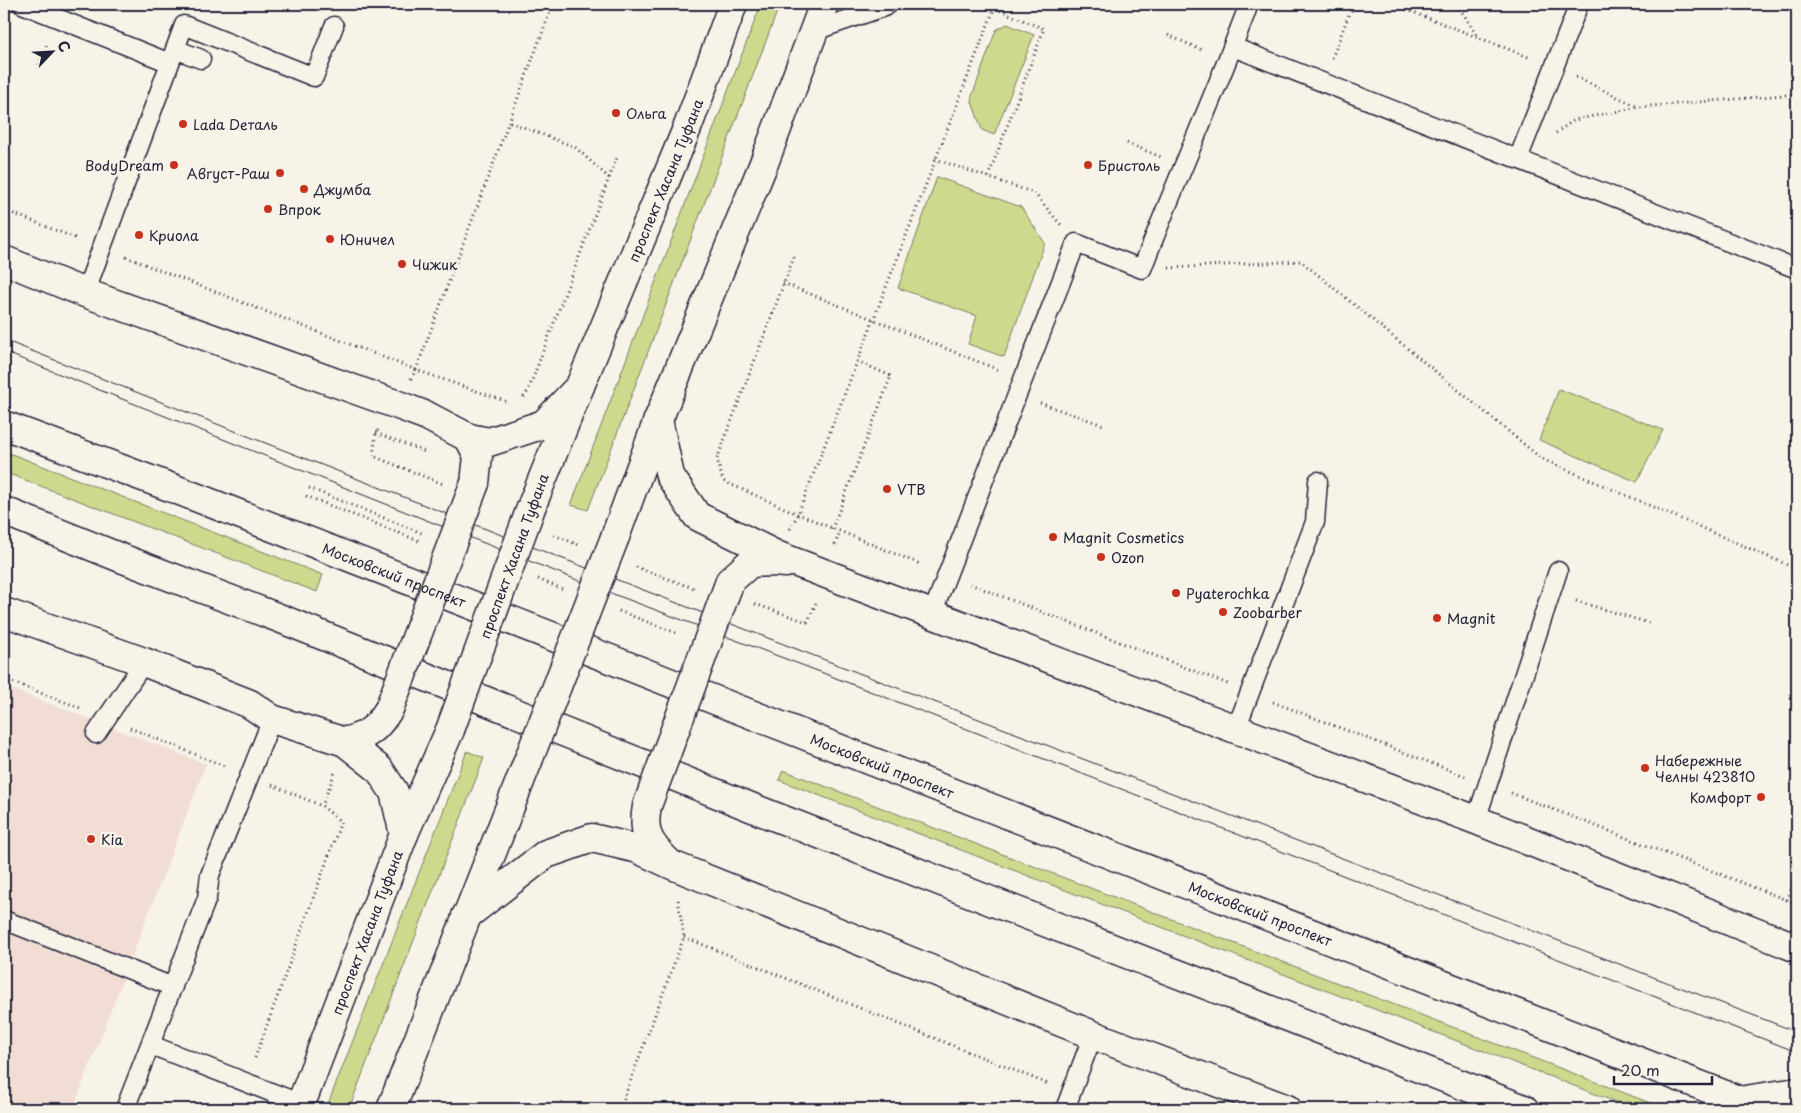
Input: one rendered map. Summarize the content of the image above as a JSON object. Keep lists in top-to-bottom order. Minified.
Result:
{"streets":{"main road":["проспект Хасана Туфана","Московский проспект"]},"places":["Ольга","Lada Dеталь","BodyDream","Бристоль","Август-Раш","Джумба","Впрок","Криола","Юничел","Чижик","VTB","Magnit Cosmetics","Ozon","Pyaterochka","Zoobarber","Magnit","Набережные Челны 423810","Комфорт","Kia"],"scale_bar":"20 m","north":"top right"}
